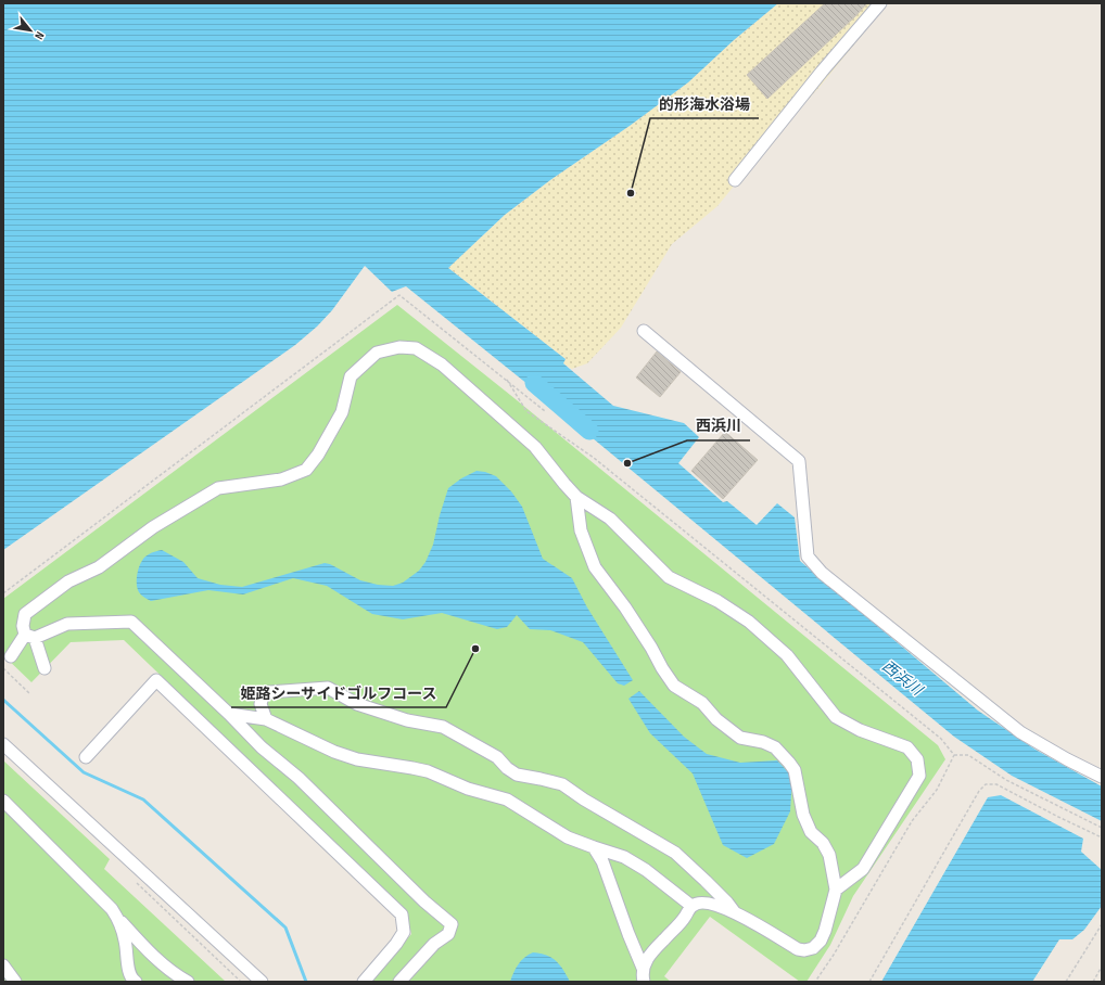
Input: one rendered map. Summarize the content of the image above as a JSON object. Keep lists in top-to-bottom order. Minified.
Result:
{"water":["西浜川"],"places":["的形海水浴場","西浜川","姫路シーサイドゴルフコース"],"north":"bottom right"}
